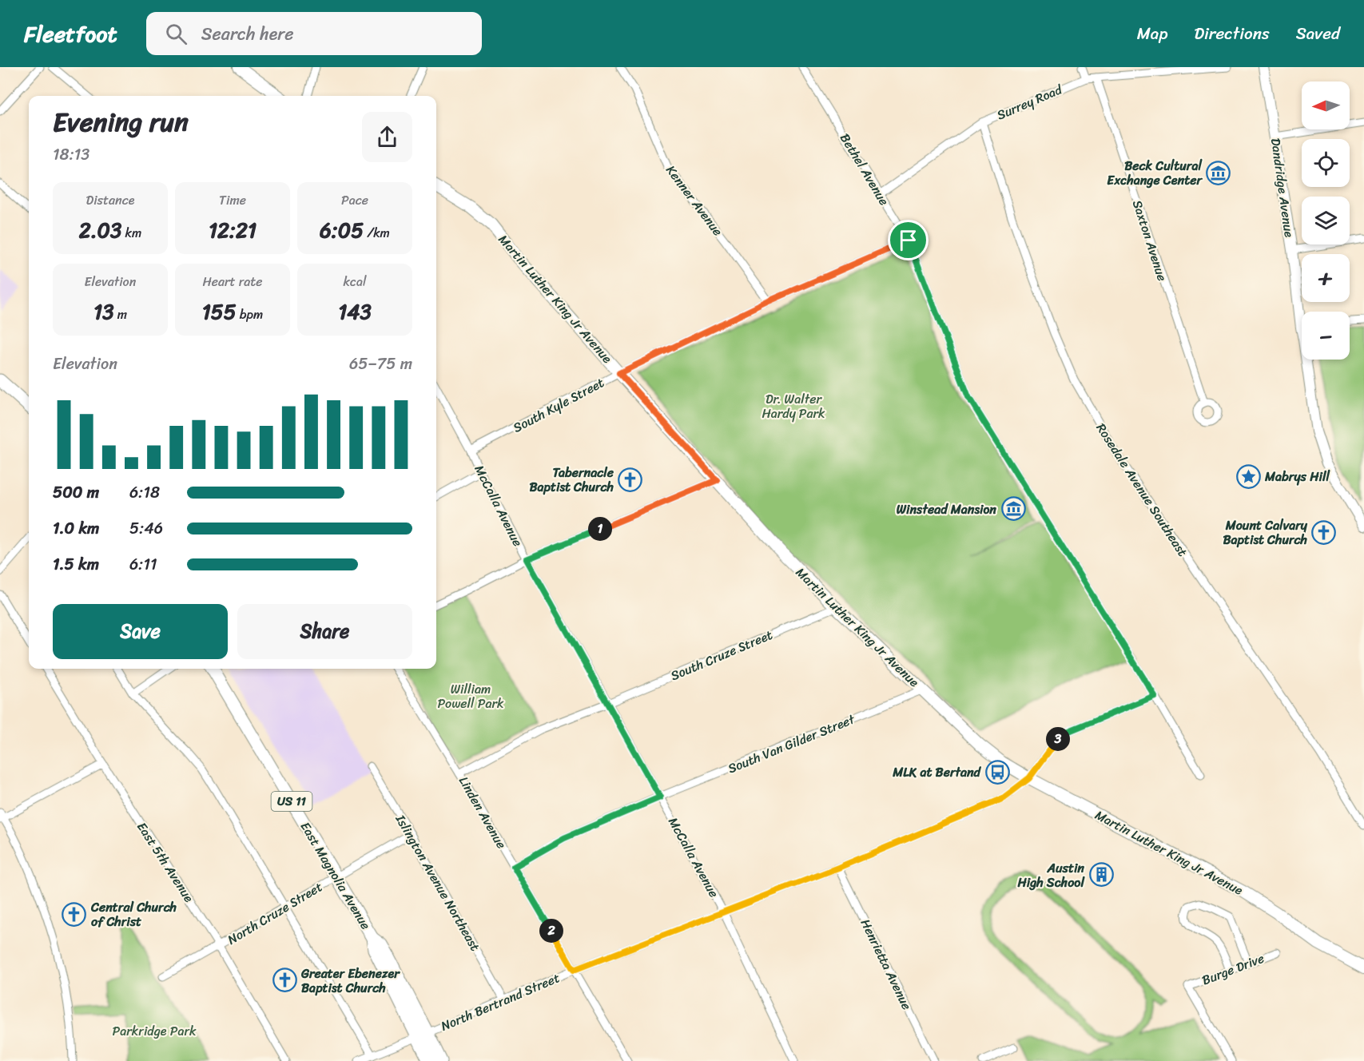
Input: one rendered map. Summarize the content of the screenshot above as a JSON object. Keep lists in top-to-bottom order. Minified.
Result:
{"streets":{"main road":["Martin Luther King Jr Avenue","US 11","East Magnolia Avenue"],"street":["Surrey Road","Bethel Avenue","Dandridge Avenue","Kenner Avenue","Saxton Avenue","South Kyle Street","Rosedale Avenue Southeast","McCalla Avenue","South Cruze Street","South Van Gilder Street","Linden Avenue","East 5th Avenue","Islington Avenue Northeast","North Cruze Street","Henrietta Avenue","Burge Drive","North Bertrand Street"]},"crossings":[["Surrey Road","Bethel Avenue"],["Surrey Road","Saxton Avenue"],["Surrey Road","Rosedale Avenue Southeast"],["Bethel Avenue","South Kyle Street"],["Bethel Avenue","North Bertrand Street"],["Kenner Avenue","South Kyle Street"],["Martin Luther King Jr Avenue","South Kyle Street"],["Martin Luther King Jr Avenue","South Cruze Street"],["Martin Luther King Jr Avenue","South Van Gilder Street"],["Martin Luther King Jr Avenue","North Bertrand Street"],["South Kyle Street","McCalla Avenue"],["McCalla Avenue","South Cruze Street"],["McCalla Avenue","South Van Gilder Street"],["McCalla Avenue","North Bertrand Street"],["South Van Gilder Street","Linden Avenue"],["Linden Avenue","North Bertrand Street"],["East 5th Avenue","North Cruze Street"],["East Magnolia Avenue","North Cruze Street"],["East Magnolia Avenue","North Bertrand Street"],["Islington Avenue Northeast","North Cruze Street"],["Islington Avenue Northeast","North Bertrand Street"],["Henrietta Avenue","North Bertrand Street"]],"parks":["Dr. Walter Hardy Park","William Powell Park","Parkridge Park"],"places":{"museum":["Beck Cultural Exchange Center","Winstead Mansion"],"place":["Mabrys Hill"],"church":["Tabernacle Baptist Church","Mount Calvary Baptist Church","Central Church of Christ","Greater Ebenezer Baptist Church"],"bus stop":["MLK at Bertand"],"building":["Austin High School"]},"north":"left","page":{"header":"Fleetfoot","search":"Search here","nav":["Map","Directions","Saved"],"map_buttons":["+","−"],"heading":["Evening run","18:13"],"stats":[["Distance","2.03 km"],["Time","12:21"],["Pace","6:05 /km"],["Elevation","13 m"],["Heart rate","155 bpm"],["kcal","143"]],"chart":["Elevation","65–75 m"],"list":[{"name":"500 m","note":"6:18"},{"name":"1.0 km","note":"5:46"},{"name":"1.5 km","note":"6:11"}],"pins":["1","3","2"],"buttons":["Save","Share"]}}
